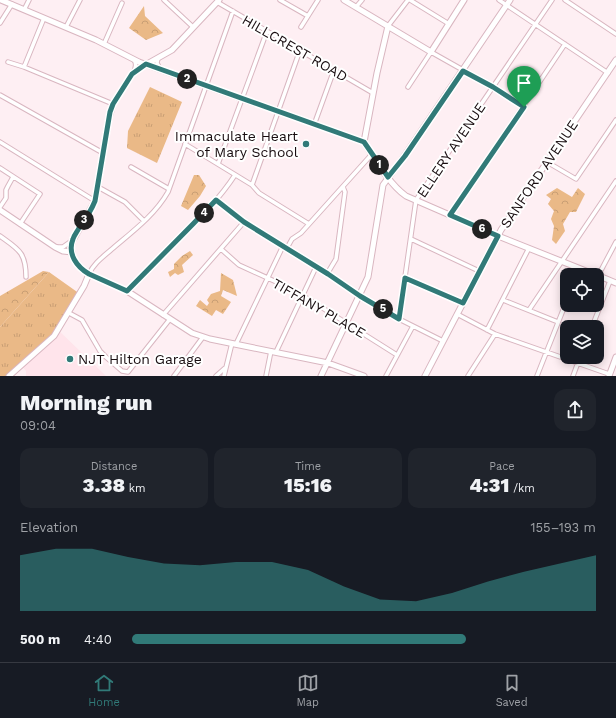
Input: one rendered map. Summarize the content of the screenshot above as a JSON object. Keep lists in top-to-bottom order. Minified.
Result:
{"streets":{"street":["HILLCREST ROAD","ELLERY AVENUE","SANFORD AVENUE","TIFFANY PLACE"]},"places":["Immaculate Heart of Mary School","NJT Hilton Garage"],"page":{"pins":["2","1","4","3","6","5"],"heading":["Morning run","09:04"],"stats":[["Distance","3.38 km"],["Time","15:16"],["Pace","4:31 /km"]],"chart":["Elevation","155–193 m"],"list":[{"name":"500 m","note":"4:40"}],"tabs":["Home","Map","Saved"]}}
